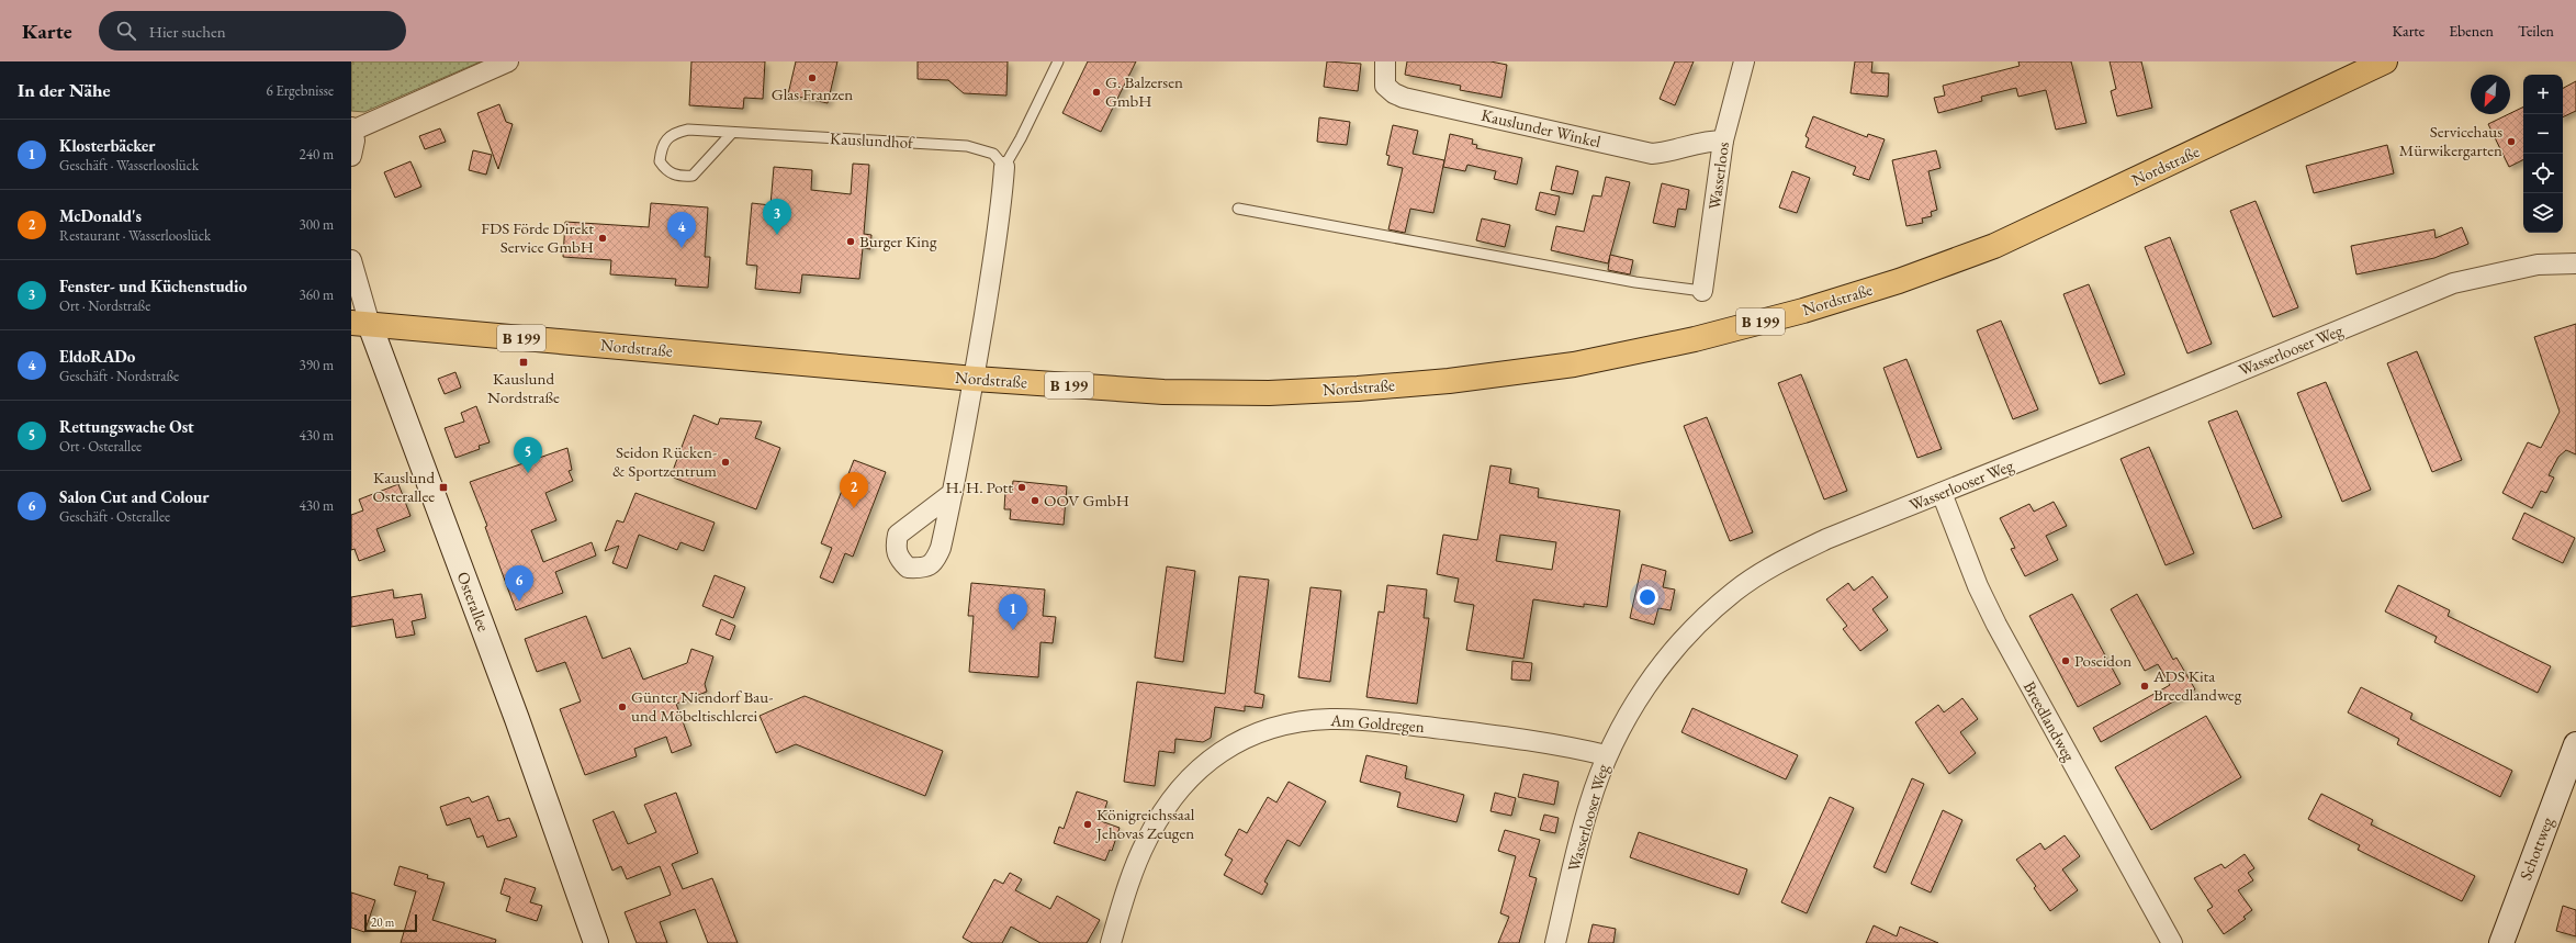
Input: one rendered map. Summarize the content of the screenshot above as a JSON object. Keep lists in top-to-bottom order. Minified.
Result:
{"streets":{"main road":["Nordstraße","B 199"],"street":["Kauslunder Winkel","Wasserloos","Wasserlooser Weg","Osterallee","Breedlandweg","Am Goldregen","Schottweg"],"lane":["Kauslundhof"]},"crossings":[["Kauslunder Winkel","Wasserloos"],["Nordstraße","Osterallee"],["Wasserlooser Weg","Breedlandweg"],["Wasserlooser Weg","Am Goldregen"]],"places":{"other":["Glas Franzen","G. Balzersen GmbH","Servicehaus Mürwikergarten","FDS Förde Direkt Service GmbH","Burger King","Seidon Rücken- & Sportzentrum","H. H. Pott","OOV GmbH","Poseidon","ADS Kita Breedlandweg","Günter Niendorf Bau- und Möbeltischlerei","Königreichssaal Jehovas Zeugen"],"transit":["Kauslund Nordstraße","Kauslund Osterallee"]},"scale_bar":"20 m","north":"bottom left","page":{"header":"Karte","search":"Hier suchen","nav":["Karte","Ebenen","Teilen"],"heading":["In der Nähe","6 Ergebnisse"],"map_buttons":["+","−"],"list":[{"mark":"1","name":"Klosterbäcker","note":"Geschäft · Wasserlooslück","value":"240 m"},{"mark":"2","name":"McDonald's","note":"Restaurant · Wasserlooslück","value":"300 m"},{"mark":"3","name":"Fenster- und Küchenstudio","note":"Ort · Nordstraße","value":"360 m"},{"mark":"4","name":"EldoRADo","note":"Geschäft · Nordstraße","value":"390 m"},{"mark":"5","name":"Rettungswache Ost","note":"Ort · Osterallee","value":"430 m"},{"mark":"6","name":"Salon Cut and Colour","note":"Geschäft · Osterallee","value":"430 m"}],"pins":["3","4","5","2","6","1"],"scale":"20 m"}}
